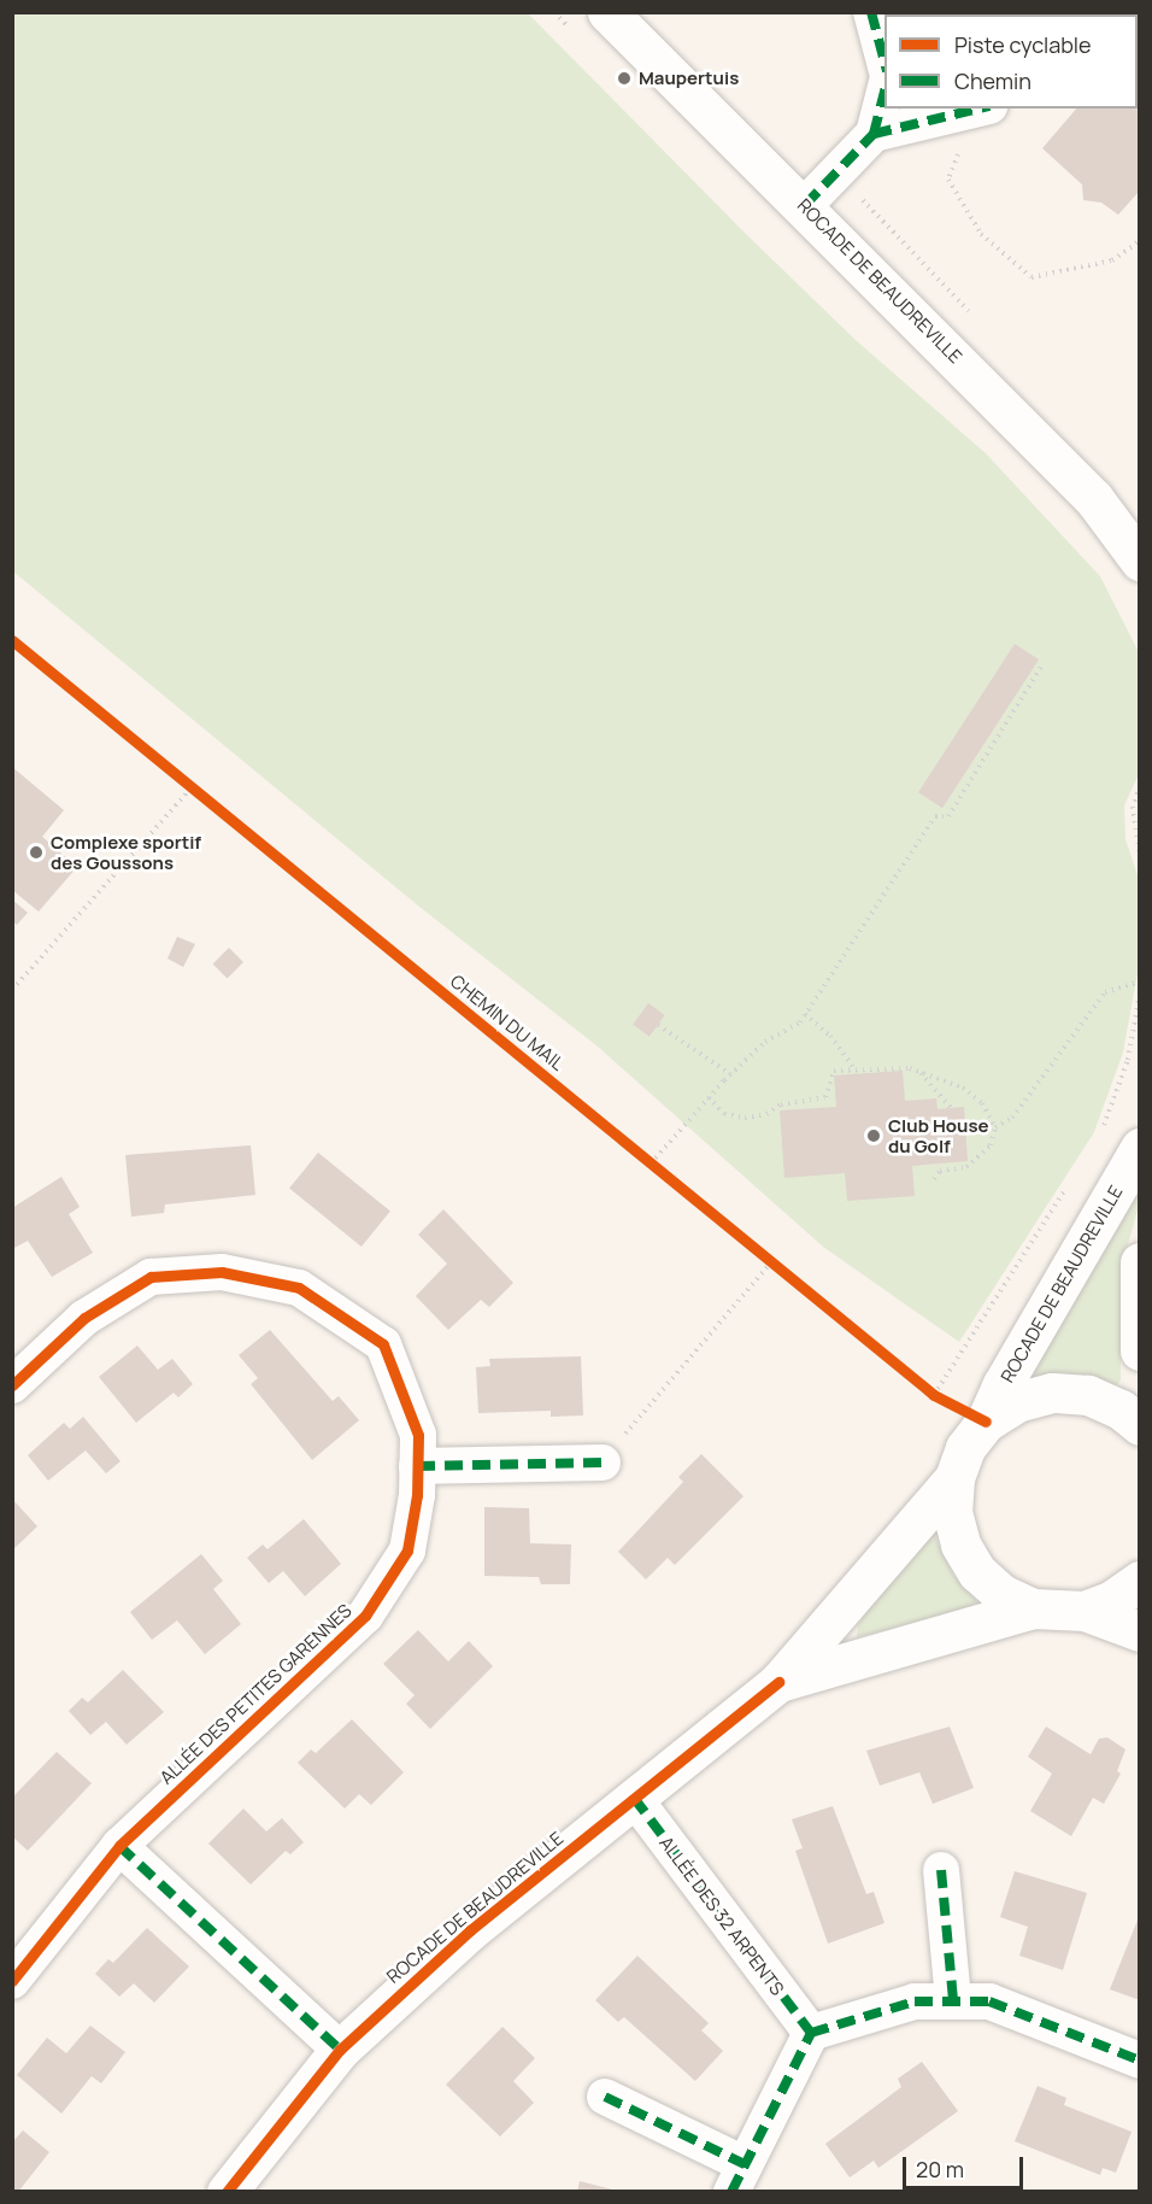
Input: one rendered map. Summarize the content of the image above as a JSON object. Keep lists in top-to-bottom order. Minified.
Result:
{"streets":{"street":["ROCADE DE BEAUDREVILLE","ALLÉE DES PETITES GARENNES","ALLÉE DES 32 ARPENTS"],"cycle path":["CHEMIN DU MAIL"]},"crossings":[["ROCADE DE BEAUDREVILLE","CHEMIN DU MAIL"],["ROCADE DE BEAUDREVILLE","ALLÉE DES 32 ARPENTS"]],"places":["Maupertuis","Complexe sportif des Goussons","Club House du Golf"],"legend":["Piste cyclable","Chemin"],"scale_bar":"20 m"}
